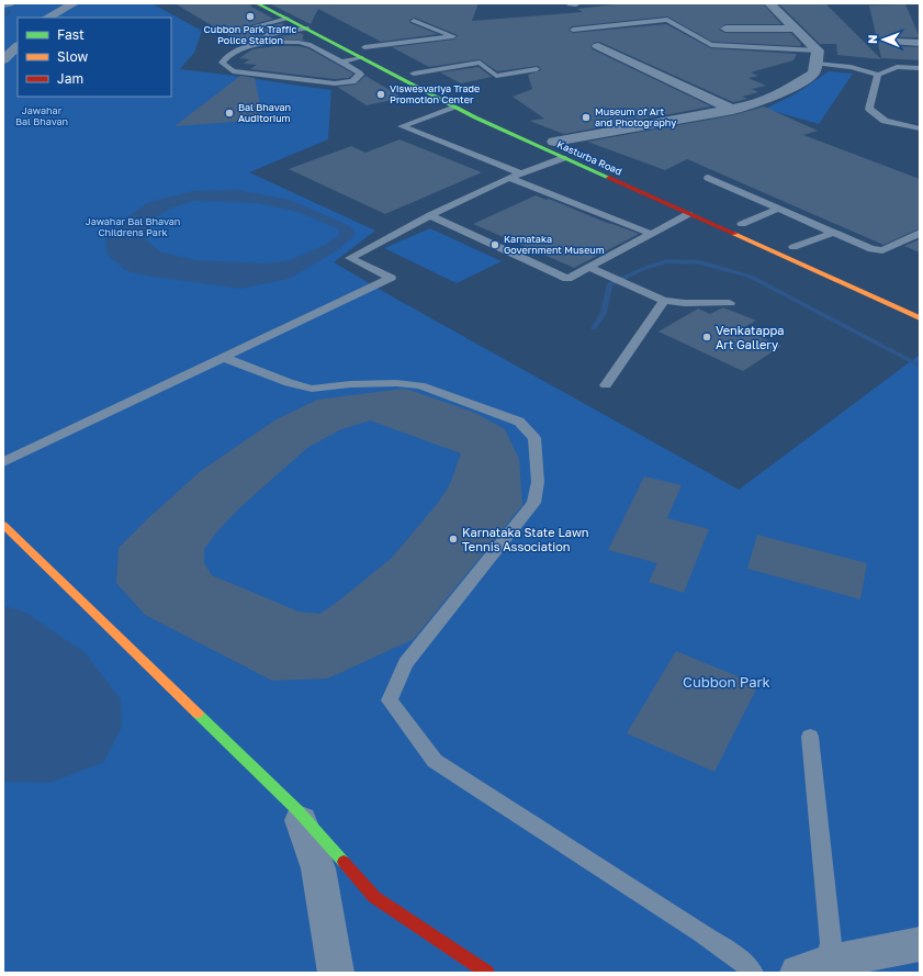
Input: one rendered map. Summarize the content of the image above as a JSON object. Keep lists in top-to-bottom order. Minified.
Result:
{"streets":{"main road":["Kasturba Road"]},"parks":["Jawahar Bal Bhavan","Jawahar Bal Bhavan Childrens Park","Cubbon Park"],"places":["Cubbon Park Traffic Police Station","Viswesvariya Trade Promotion Center","Bal Bhavan Auditorium","Museum of Art and Photography","Karnataka Government Museum","Venkatappa Art Gallery","Karnataka State Lawn Tennis Association"],"legend":["Fast","Slow","Jam"],"north":"left"}
